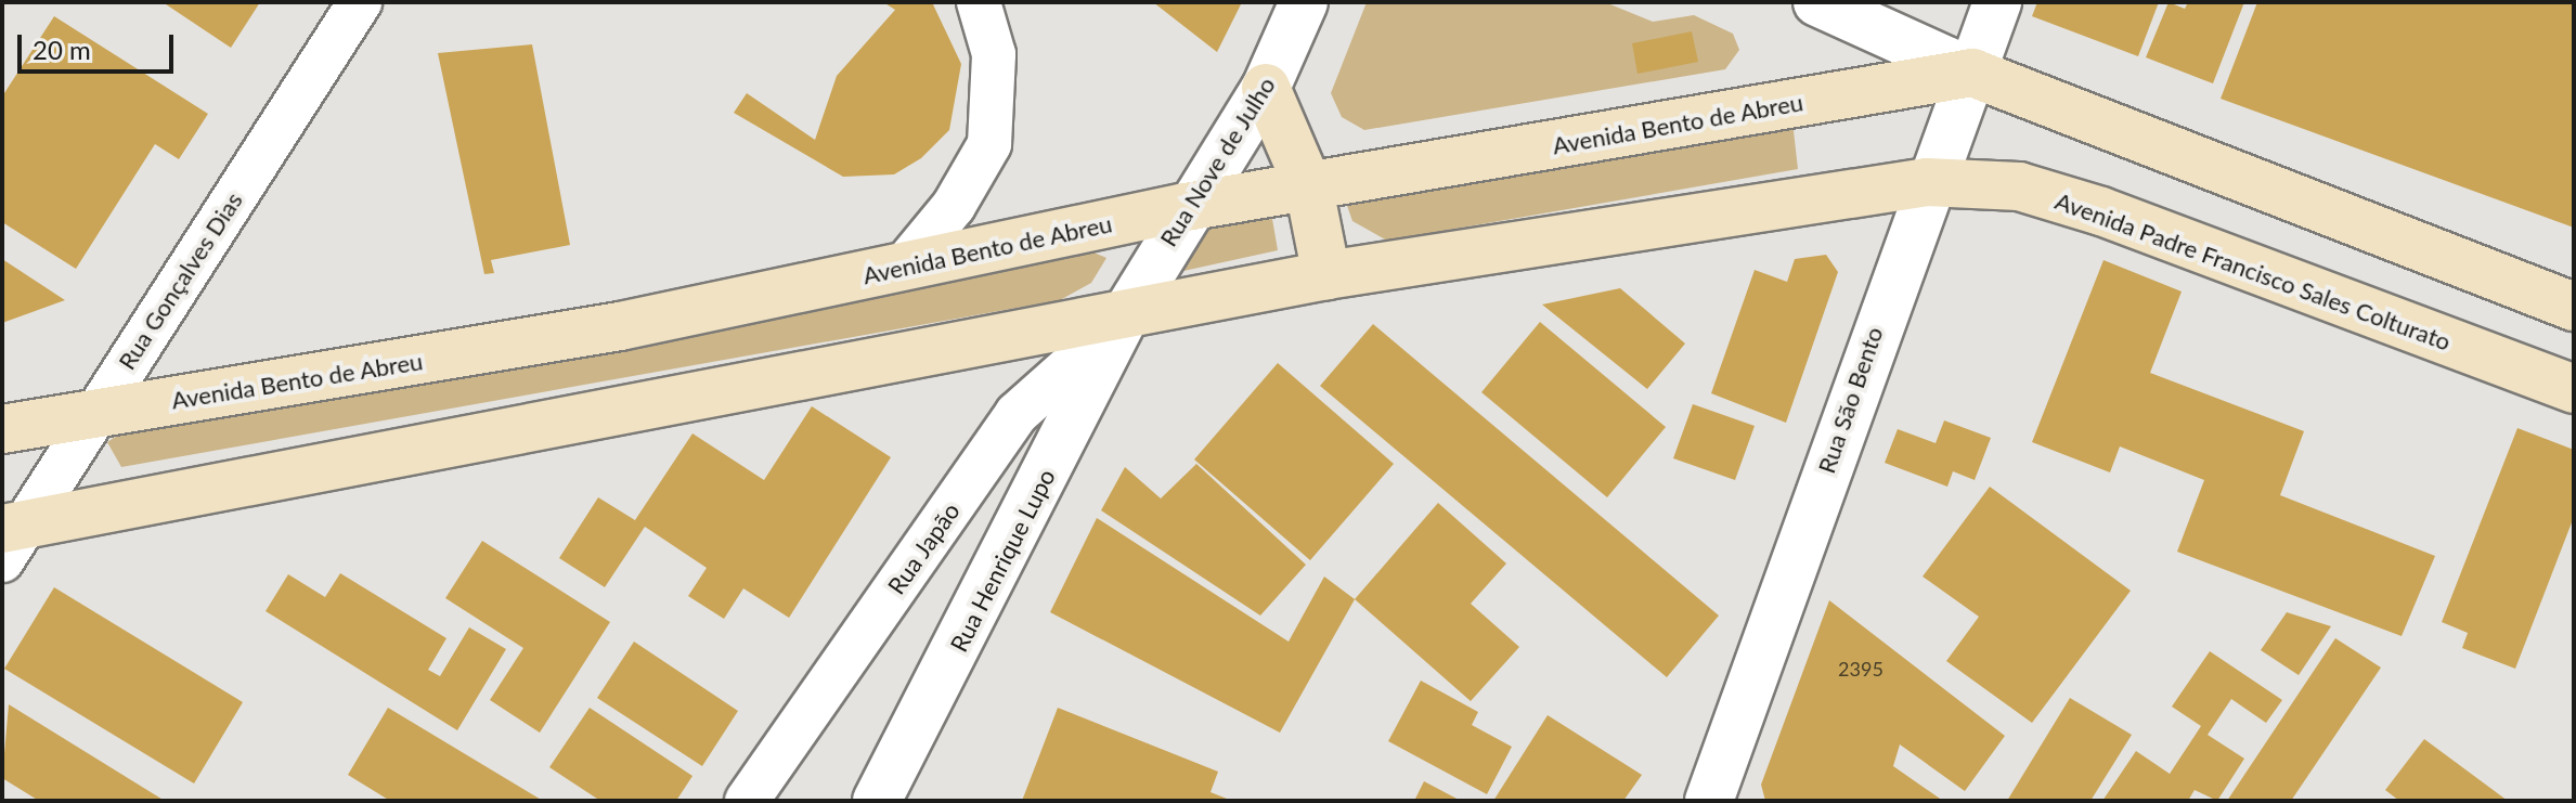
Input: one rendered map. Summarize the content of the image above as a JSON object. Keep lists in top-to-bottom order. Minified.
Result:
{"streets":{"main road":["Avenida Bento de Abreu","Avenida Padre Francisco Sales Colturato"],"street":["Rua Nove de Julho","Rua Gonçalves Dias","Rua São Bento","Rua Japão","Rua Henrique Lupo"]},"crossings":[["Avenida Bento de Abreu","Rua Nove de Julho"],["Avenida Bento de Abreu","Rua Gonçalves Dias"],["Avenida Bento de Abreu","Rua São Bento"],["Rua Nove de Julho","Rua Japão"],["Rua Nove de Julho","Rua Henrique Lupo"],["Avenida Padre Francisco Sales Colturato","Rua São Bento"],["Rua Japão","Rua Henrique Lupo"]],"house_numbers":["2395"],"scale_bar":"20 m"}
